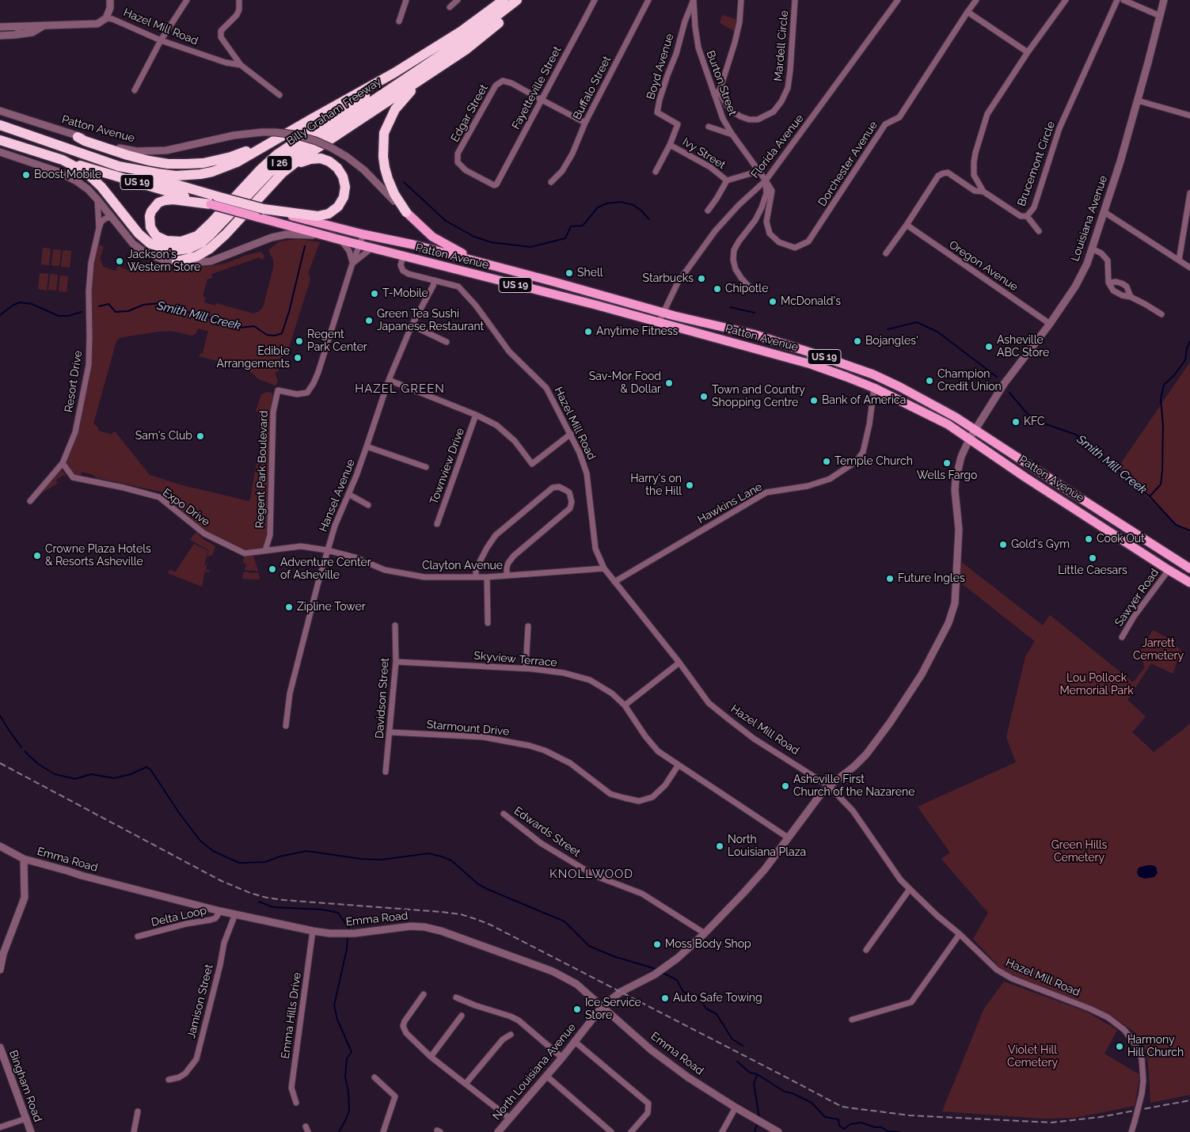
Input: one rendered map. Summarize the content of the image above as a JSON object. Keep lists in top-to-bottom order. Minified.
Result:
{"streets":{"highway":["Billy Graham Freeway","Patton Avenue","I 26","US 19"],"street":["Hazel Mill Road","Mardell Circle","Boyd Avenue","Burton Street","Fayetteville Street","Buffalo Street","Edgar Street","Florida Avenue","Ivy Street","Dorchester Avenue","Brucemont Circle","Louisiana Avenue","Oregon Avenue","Resort Drive","Townview Drive","Regent Park Boulevard","Hansel Avenue","Hawkins Lane","Expo Drive","Clayton Avenue","Sawyer Road","Skyview Terrace","Davidson Street","Starmount Drive","Edwards Street","Emma Road","Delta Loop","Jamison Street","Emma Hills Drive","North Louisiana Avenue","Bingham Road"]},"crossings":[["Hazel Mill Road","Patton Avenue"],["Hazel Mill Road","Hansel Avenue"],["Hazel Mill Road","Hawkins Lane"],["Hazel Mill Road","Clayton Avenue"],["Hazel Mill Road","North Louisiana Avenue"],["Mardell Circle","Burton Street"],["Boyd Avenue","Burton Street"],["Boyd Avenue","Ivy Street"],["Burton Street","Florida Avenue"],["Burton Street","Dorchester Avenue"],["Fayetteville Street","Edgar Street"],["Billy Graham Freeway","Patton Avenue"],["Patton Avenue","Florida Avenue"],["Patton Avenue","Louisiana Avenue"],["Patton Avenue","Resort Drive"],["Patton Avenue","Regent Park Boulevard"],["Patton Avenue","Hawkins Lane"],["Patton Avenue","Sawyer Road"],["Patton Avenue","North Louisiana Avenue"],["Florida Avenue","Dorchester Avenue"],["Louisiana Avenue","Oregon Avenue"],["Louisiana Avenue","North Louisiana Avenue"],["Resort Drive","Expo Drive"],["Regent Park Boulevard","Expo Drive"],["Hansel Avenue","Clayton Avenue"],["Expo Drive","Clayton Avenue"],["Skyview Terrace","Davidson Street"],["Skyview Terrace","Starmount Drive"],["Skyview Terrace","North Louisiana Avenue"],["Davidson Street","Starmount Drive"],["Edwards Street","North Louisiana Avenue"],["Emma Road","Delta Loop"],["Emma Road","Jamison Street"],["Emma Road","Emma Hills Drive"],["Emma Road","North Louisiana Avenue"]],"districts":["HAZEL GREEN","KNOLLWOOD"],"water":["Smith Mill Creek"],"parks":["Jarrett Cemetery","Lou Pollock Memorial Park","Green Hills Cemetery","Violet Hill Cemetery"],"places":["Boost Mobile","Jackson's Western Store","Shell","Starbucks","Chipotle","T-Mobile","McDonald's","Green Tea Sushi Japanese Restaurant","Anytime Fitness","Regent Park Center","Bojangles'","Asheville ABC Store","Edible Arrangements","Champion Credit Union","Sav-Mor Food & Dollar","Town and Country Shopping Centre","Bank of America","KFC","Sam's Club","Temple Church","Wells Fargo","Harry's on the Hill","Cook Out","Gold's Gym","Crowne Plaza Hotels & Resorts Asheville","Little Caesars","Adventure Center of Asheville","Future Ingles","Zipline Tower","Asheville First Church of the Nazarene","North Louisiana Plaza","Moss Body Shop","Auto Safe Towing","Ice Service Store","Harmony Hill Church"]}
